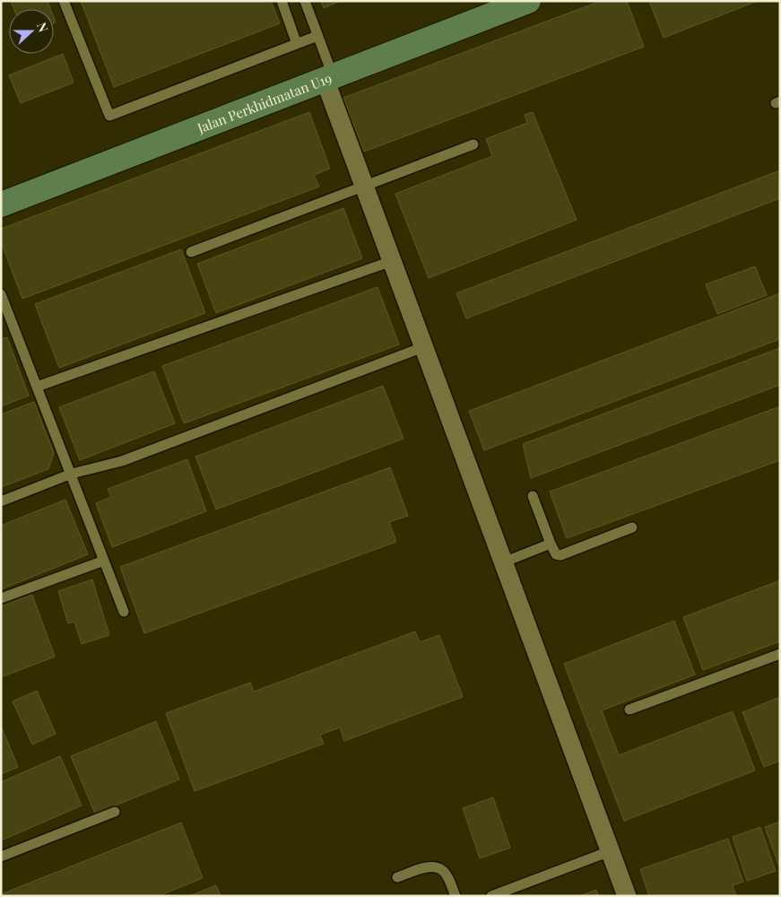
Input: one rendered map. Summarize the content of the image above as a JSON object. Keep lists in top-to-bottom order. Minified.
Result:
{"streets":{"street":["Jalan Perkhidmatan U19"]},"north":"right"}
